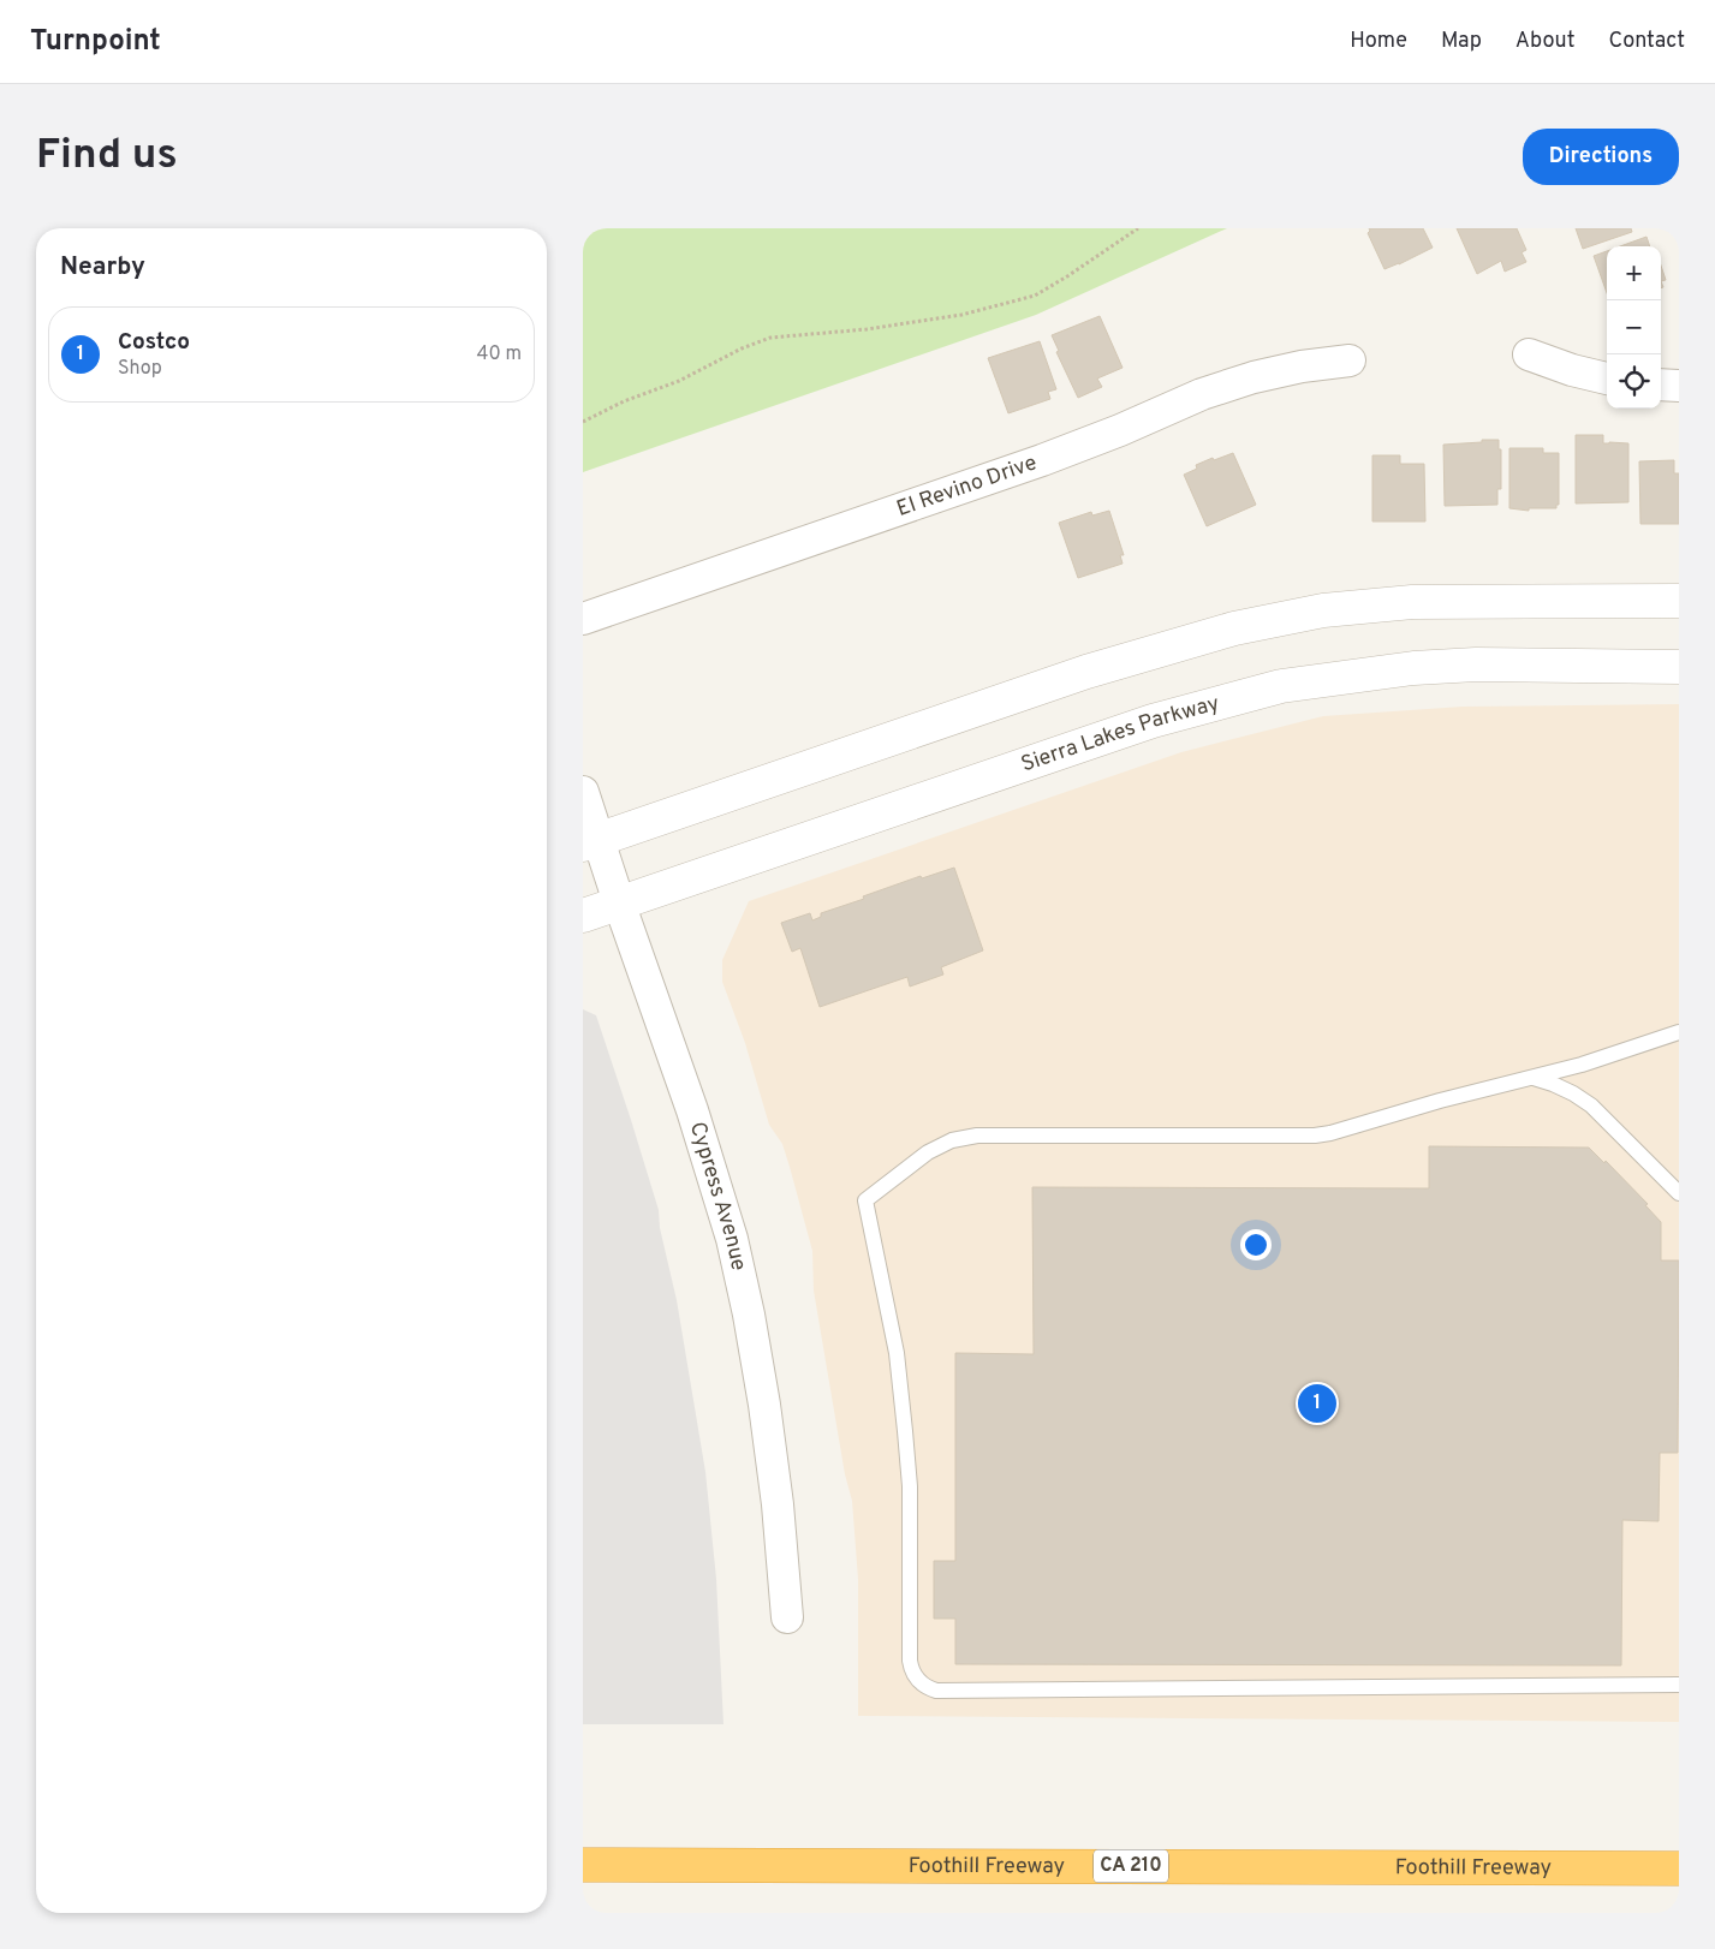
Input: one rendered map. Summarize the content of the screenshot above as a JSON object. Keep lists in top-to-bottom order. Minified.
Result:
{"streets":{"highway":["Foothill Freeway","CA 210"],"street":["El Revino Drive","Sierra Lakes Parkway","Cypress Avenue"]},"crossings":[["Sierra Lakes Parkway","Cypress Avenue"]],"page":{"header":"Turnpoint","nav":["Home","Map","About","Contact"],"buttons":"Directions","title":"Find us","heading":"Nearby","map_buttons":["+","−"],"list":[{"mark":"1","name":"Costco","note":"Shop","value":"40 m"}],"pins":"1"}}
